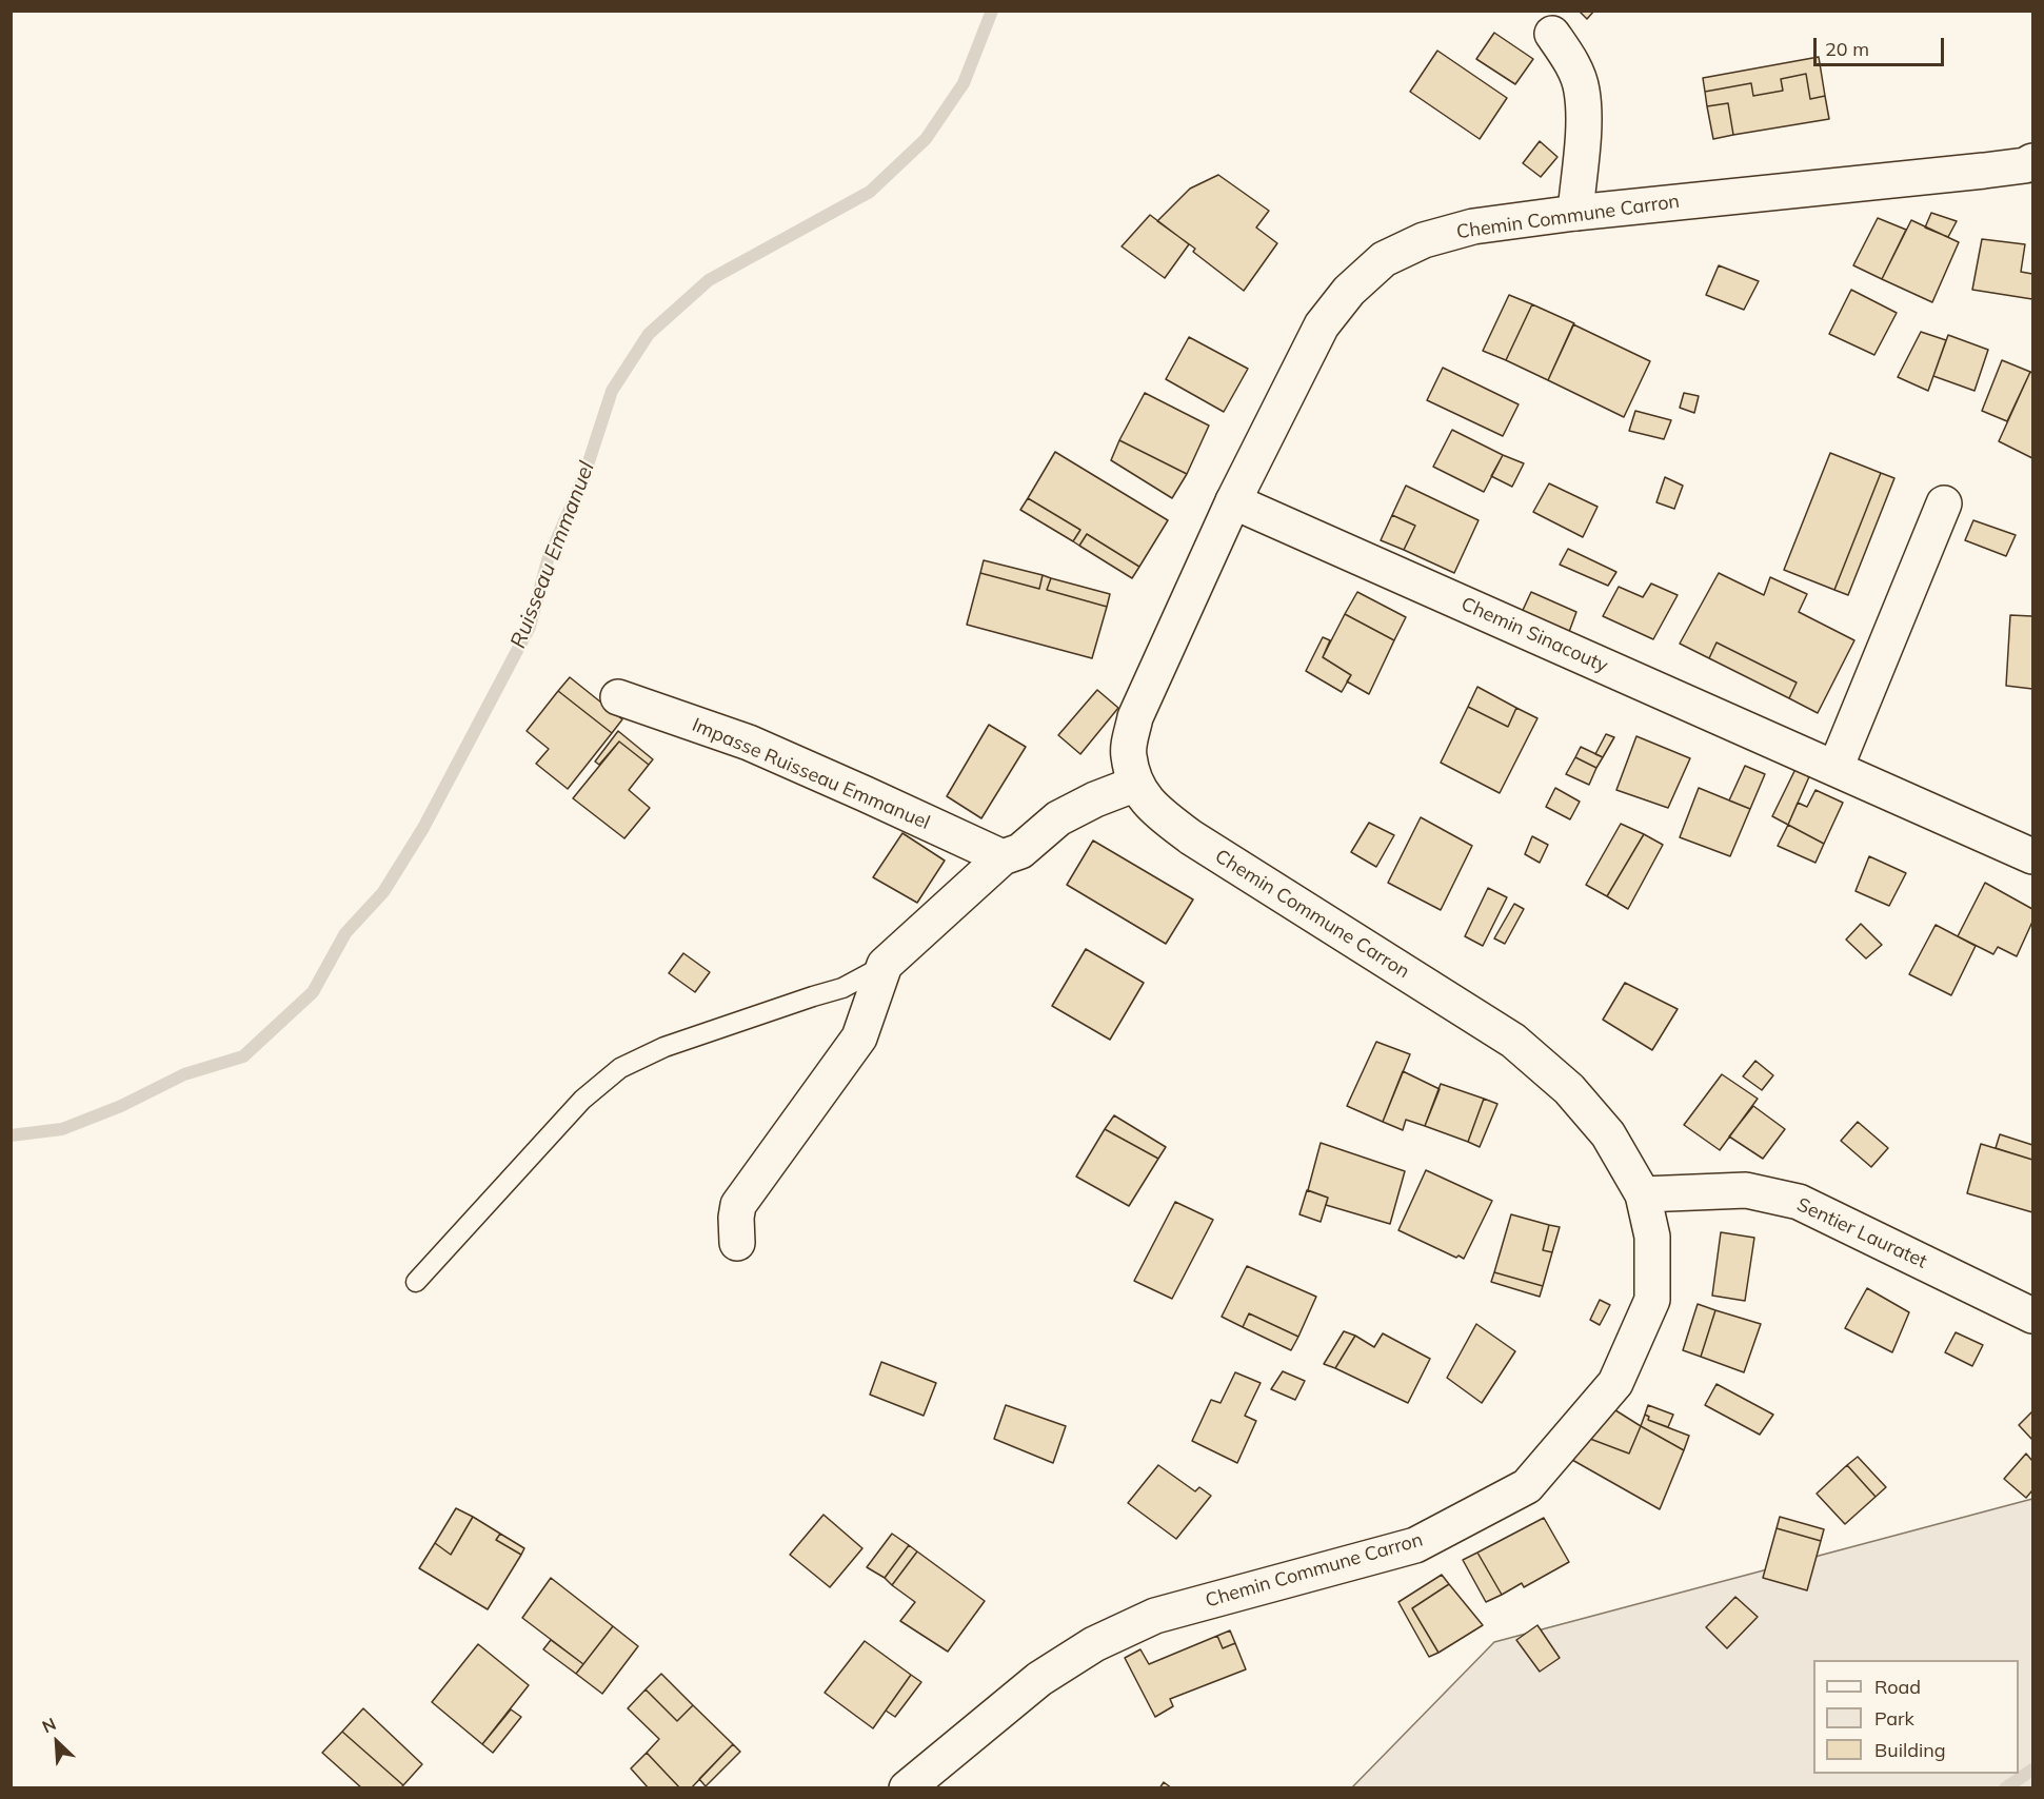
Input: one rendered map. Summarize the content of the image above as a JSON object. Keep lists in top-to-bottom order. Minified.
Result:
{"streets":{"street":["Chemin Commune Carron","Chemin Sinacouty","Impasse Ruisseau Emmanuel","Sentier Lauratet"]},"crossings":[["Chemin Commune Carron","Chemin Sinacouty"],["Chemin Commune Carron","Sentier Lauratet"]],"water":["Ruisseau Emmanuel"],"legend":["Road","Park","Building"],"scale_bar":"20 m","north":"top left"}
